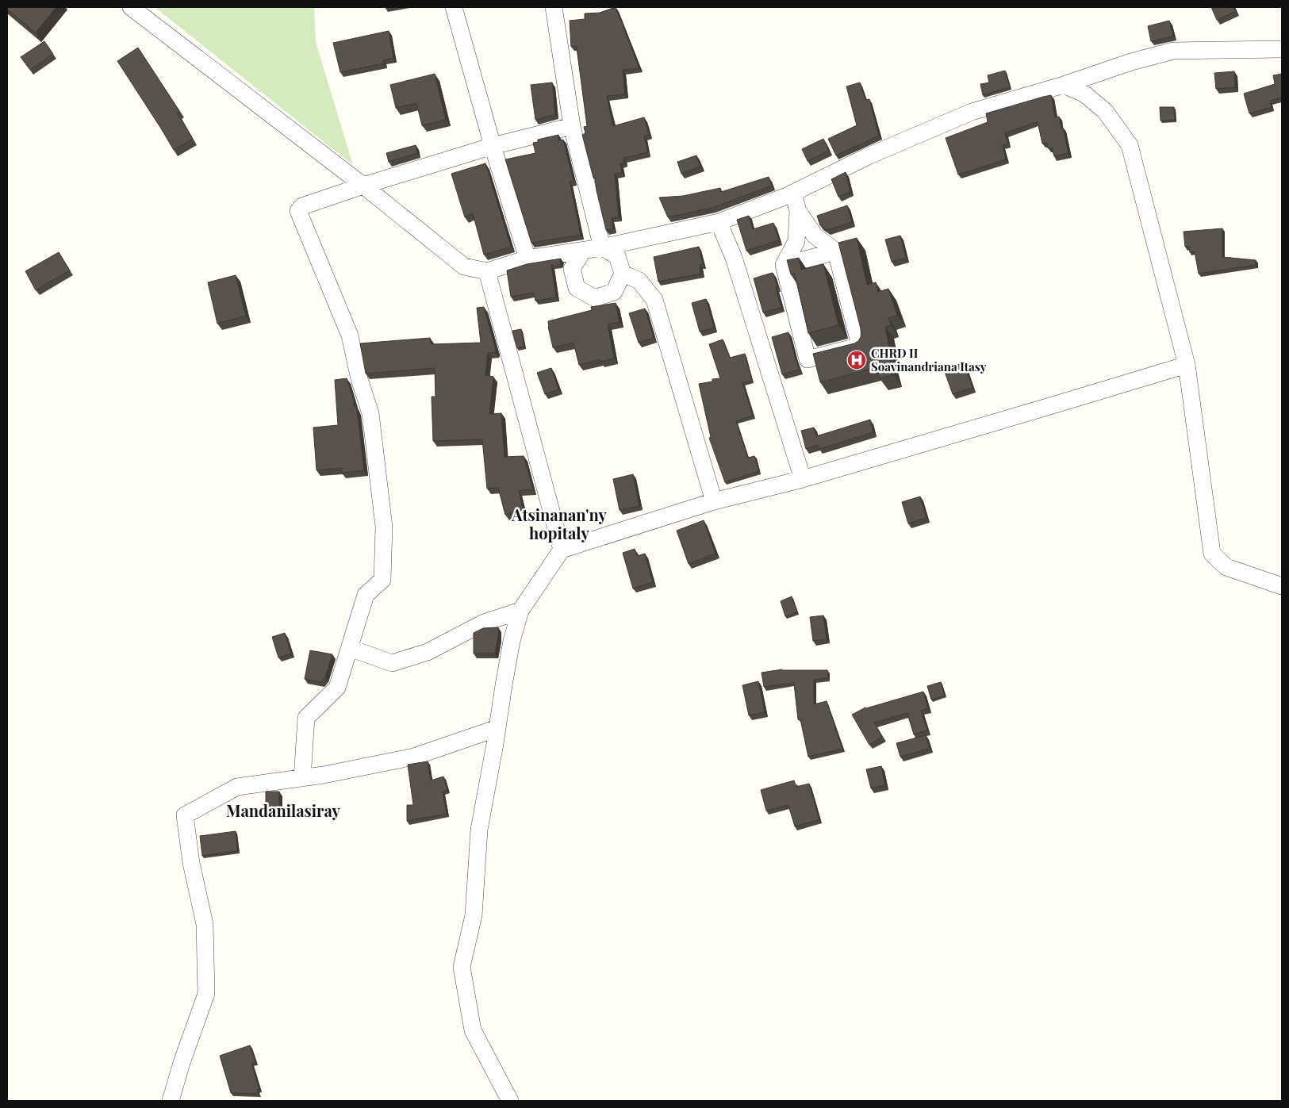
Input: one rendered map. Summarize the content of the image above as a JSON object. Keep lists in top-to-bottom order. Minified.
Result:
{"districts":["Atsinanan'ny hopitaly","Mandanilasiray"],"places":{"hospital":["CHRD II Soavinandriana Itasy"]}}
